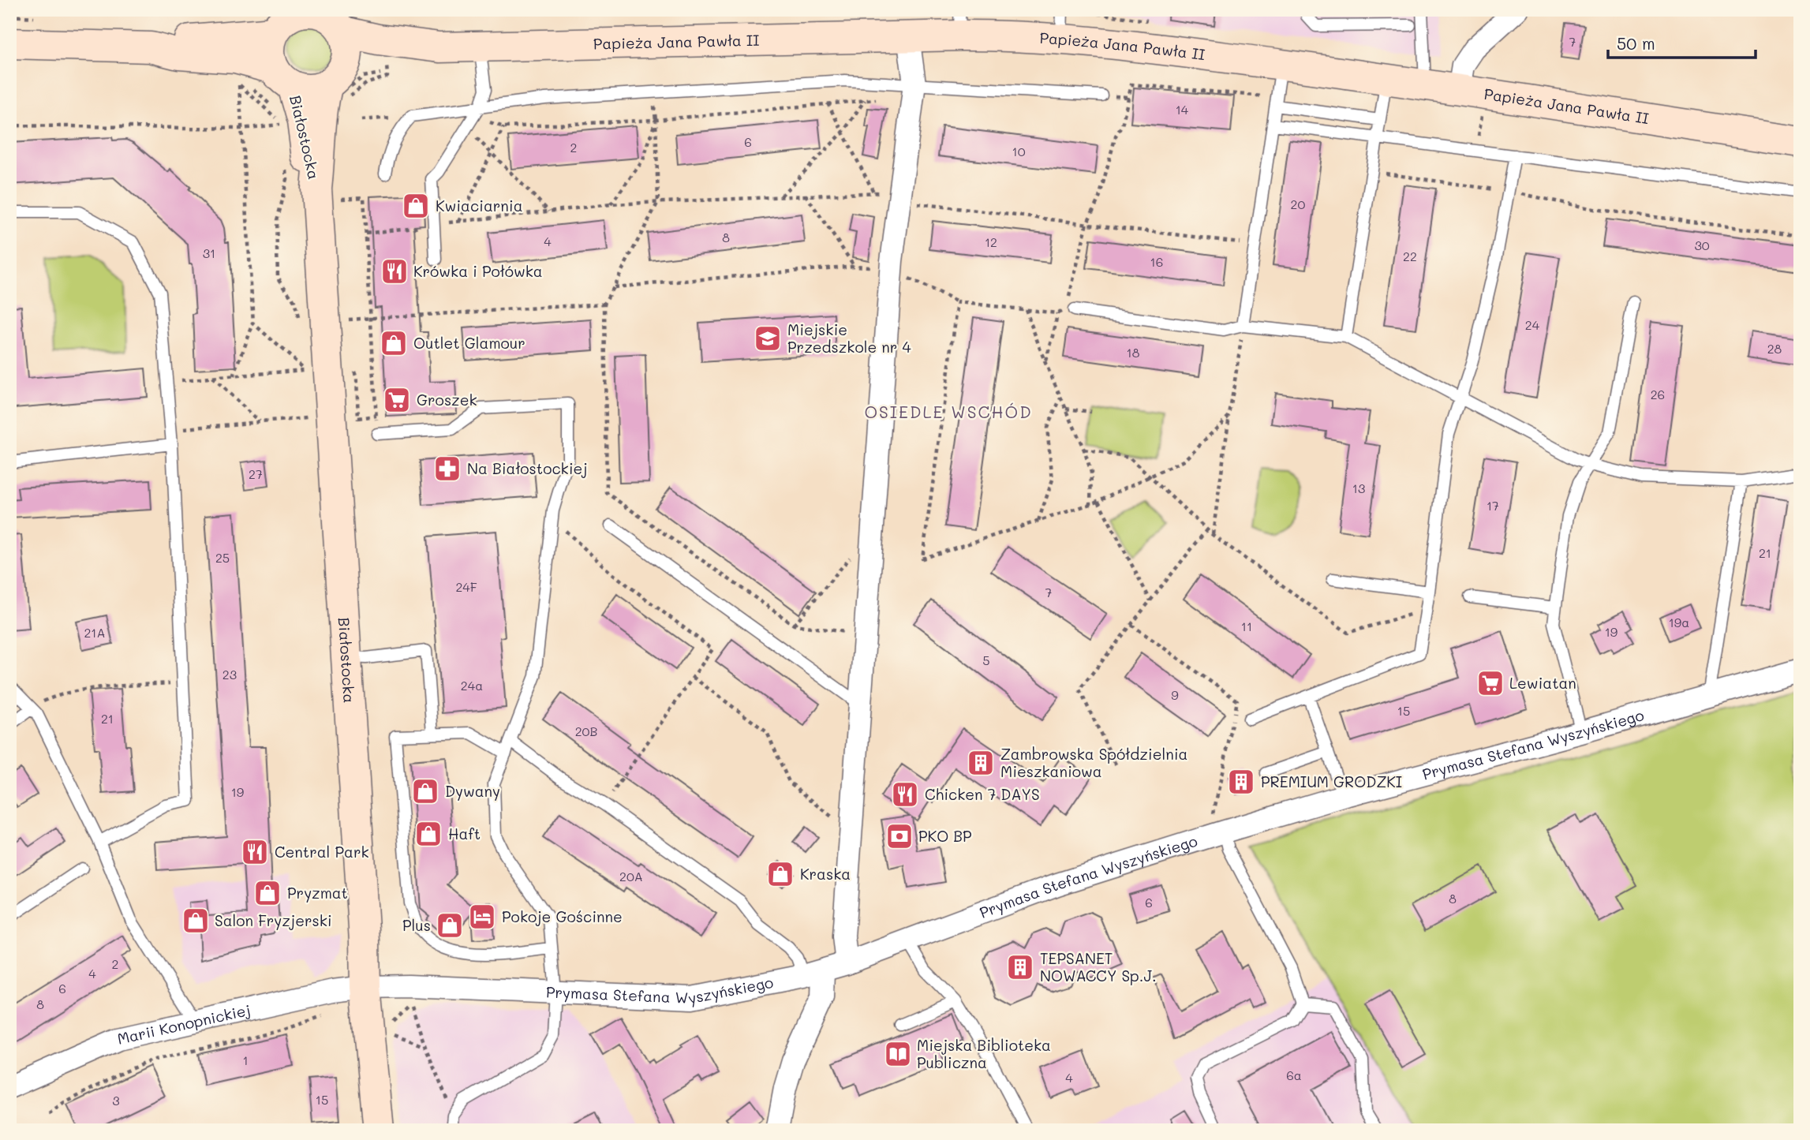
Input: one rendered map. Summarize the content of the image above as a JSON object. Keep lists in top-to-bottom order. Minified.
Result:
{"streets":{"street":["Papieża Jana Pawła II","Białostocka","Prymasa Stefana Wyszyńskiego","Marii Konopnickiej"]},"crossings":[["Papieża Jana Pawła II","Białostocka"],["Białostocka","Prymasa Stefana Wyszyńskiego"],["Białostocka","Marii Konopnickiej"],["Prymasa Stefana Wyszyńskiego","Marii Konopnickiej"]],"districts":["OSIEDLE WSCHÓD"],"places":{"shop":["Kwiaciarnia","Outlet Glamour","Dywany","Haft","Kraska","Pryzmat","Salon Fryzjerski","Plus"],"restaurant":["Krówka i Połówka","Chicken 7 DAYS","Central Park"],"school or university":["Miejskie Przedszkole nr 4"],"supermarket":["Groszek","Lewiatan"],"pharmacy":["Na Białostockiej"],"building":["Zambrowska Spółdzielnia Mieszkaniowa","PREMIUM GRODZKI","TEPSANET NOWACCY Sp.J."],"bank":["PKO BP"],"hotel":["Pokoje Gościnne"],"library":["Miejska Biblioteka Publiczna"]},"house_numbers":["7","14","6","2","10","20","8","4","12","30","31","22","16","24","28","18","26","27","13","17","21","25","24F","7","19a","11","19","21A","5","23","24a","9","15","21","20B","19","20A","8","6","2","4","6","8","1","6a","4","15","3"],"scale_bar":"50 m"}
